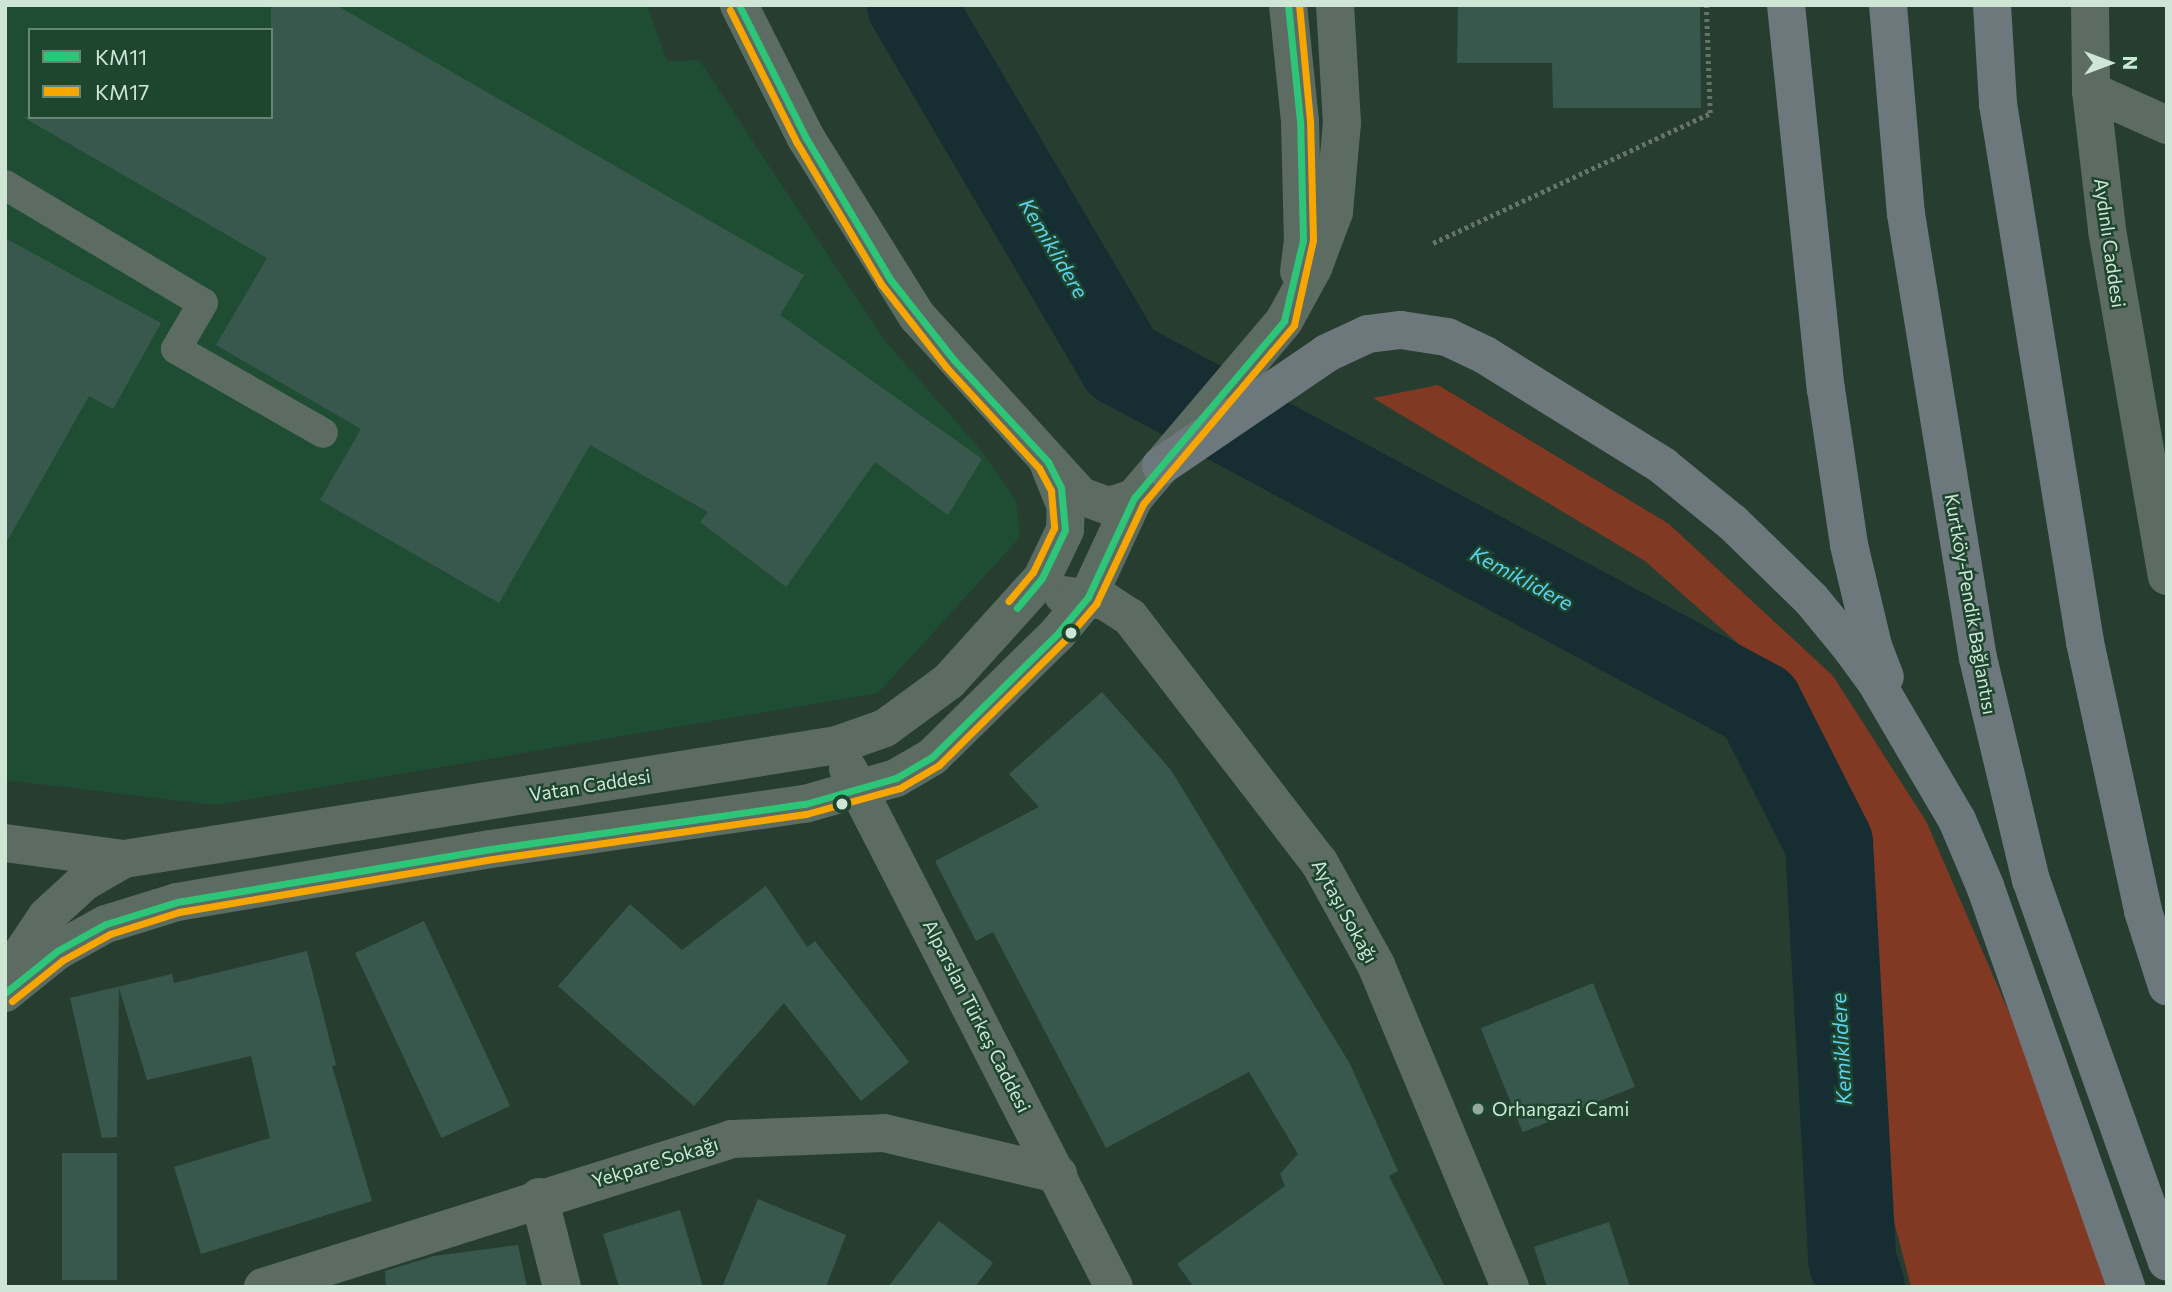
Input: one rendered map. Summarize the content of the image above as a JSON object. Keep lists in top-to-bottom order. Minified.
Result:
{"streets":{"highway":["Kurtköy-Pendik Bağlantısı"],"street":["Aydınlı Caddesi","Vatan Caddesi","Aytaşı Sokağı","Alparslan Türkeş Caddesi","Yekpare Sokağı"]},"crossings":[["Vatan Caddesi","Aytaşı Sokağı"],["Vatan Caddesi","Alparslan Türkeş Caddesi"],["Alparslan Türkeş Caddesi","Yekpare Sokağı"]],"water":["Kemiklidere"],"places":["Orhangazi Cami"],"lines":["transit line KM11","transit line KM17"],"legend":["KM11","KM17"],"north":"right"}
